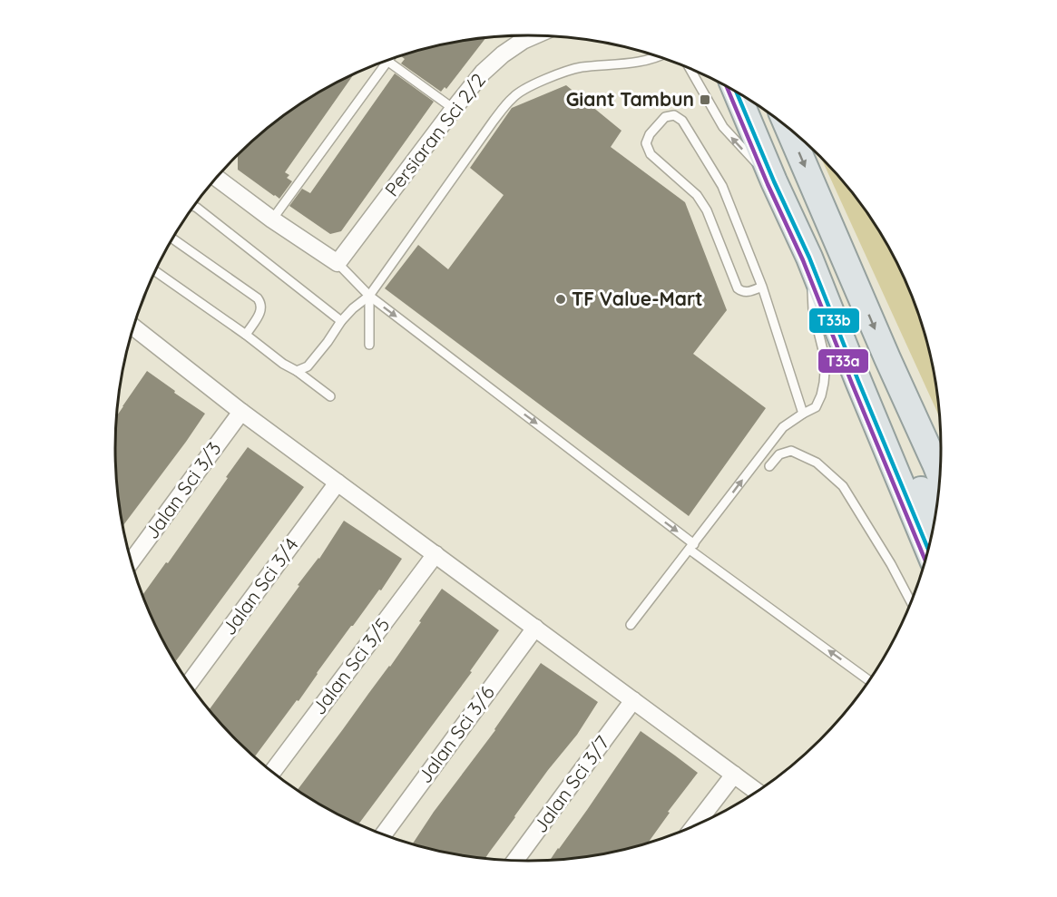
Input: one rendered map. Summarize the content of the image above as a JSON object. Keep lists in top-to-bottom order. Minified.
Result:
{"streets":{"street":["Persiaran Sci 2/2","Jalan Sci 3/3","Jalan Sci 3/4","Jalan Sci 3/5","Jalan Sci 3/6","Jalan Sci 3/7"]},"places":{"transit":["Giant Tambun"],"other":["TF Value-Mart"]},"lines":["transit line T33a","transit line T33b"]}
